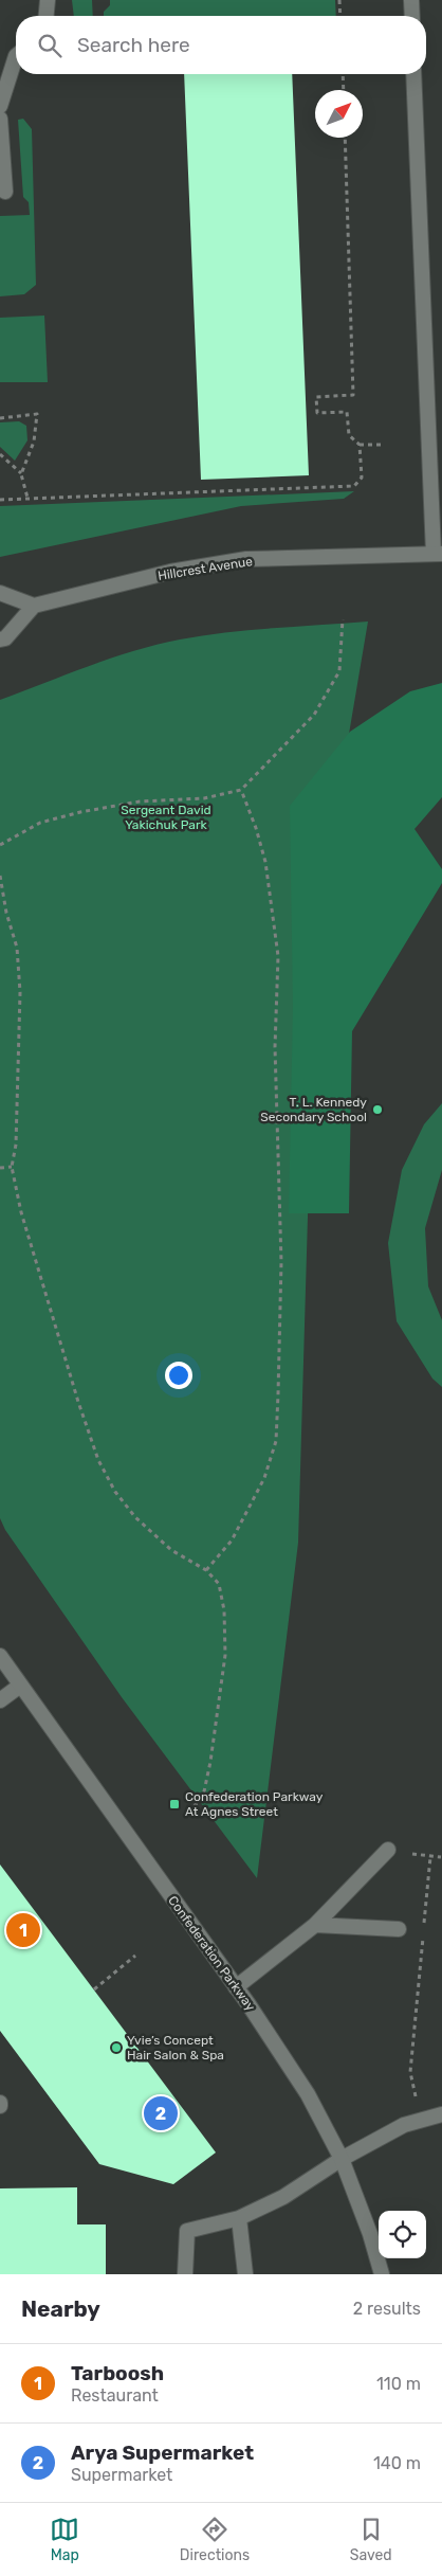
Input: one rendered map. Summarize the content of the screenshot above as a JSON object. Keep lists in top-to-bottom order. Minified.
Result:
{"streets":{"street":["Hillcrest Avenue","Confederation Parkway"]},"parks":["Sergeant David Yakichuk Park"],"places":{"other":["T. L. Kennedy Secondary School","Yvie’s Concept Hair Salon & Spa"],"transit":["Confederation Parkway At Agnes Street"]},"north":"top right","page":{"search":"Search here","pins":["1","2"],"heading":["Nearby","2 results"],"list":[{"mark":"1","name":"Tarboosh","note":"Restaurant","value":"110 m"},{"mark":"2","name":"Arya Supermarket","note":"Supermarket","value":"140 m"}],"nav":["Map","Directions","Saved"]}}
